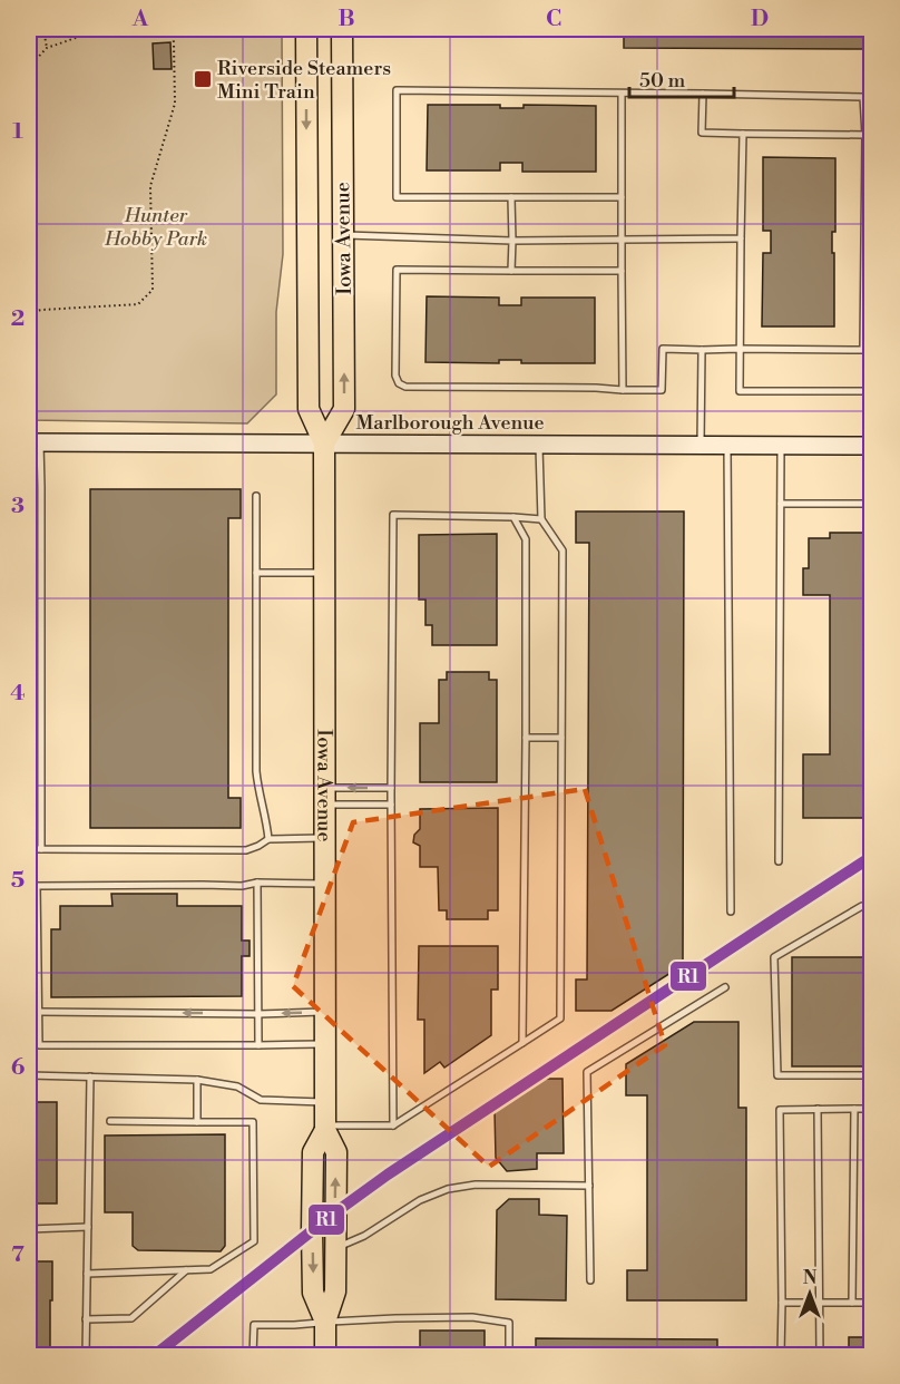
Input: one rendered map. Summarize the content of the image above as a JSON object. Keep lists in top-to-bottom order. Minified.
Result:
{"streets":{"main road":["Iowa Avenue"],"street":["Marlborough Avenue"]},"crossings":[["Iowa Avenue","Marlborough Avenue"]],"parks":["Hunter Hobby Park"],"places":{"transit":["Riverside Steamers Mini Train"]},"lines":["transit line R1"],"scale_bar":"50 m","north":"top","grid":{"columns":["A","B","C","D"],"rows":["1","2","3","4","5","6","7"]}}
